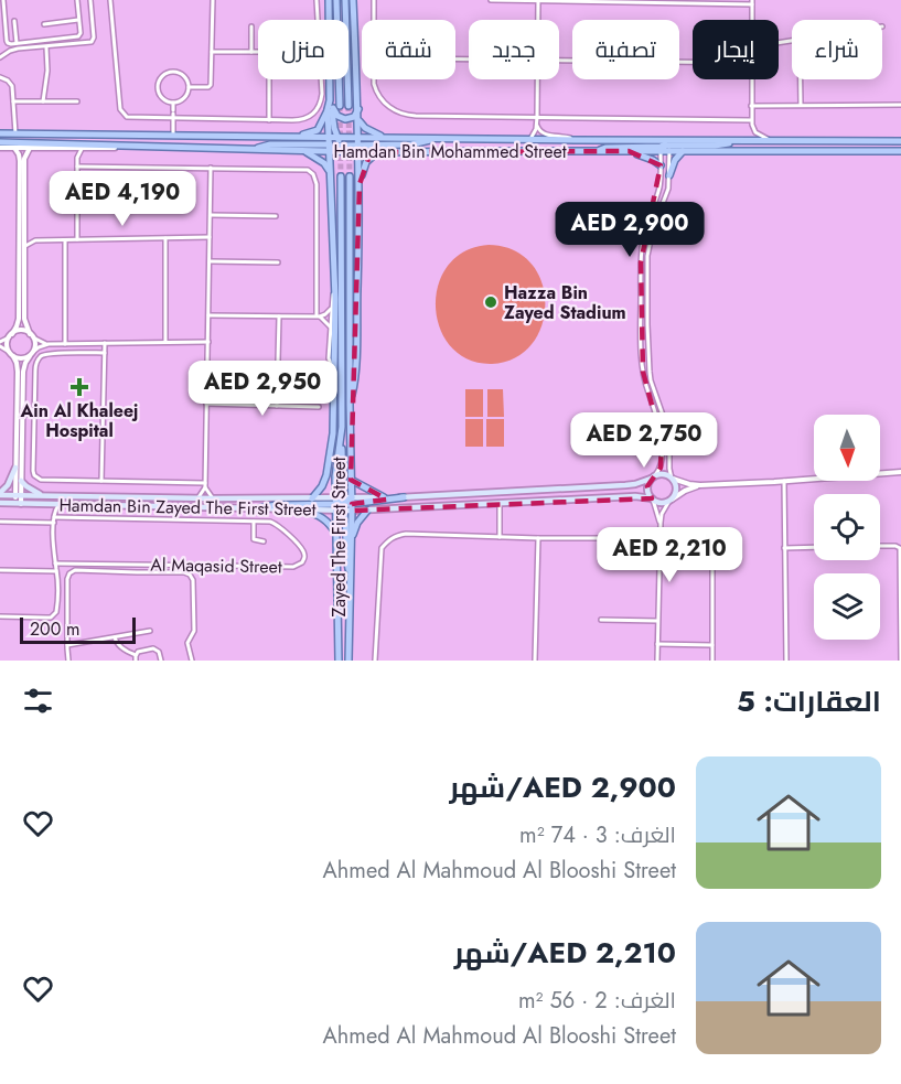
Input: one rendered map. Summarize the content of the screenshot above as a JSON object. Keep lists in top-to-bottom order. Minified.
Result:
{"streets":{"main road":["Hamdan Bin Mohammed Street","Hamdan Bin Zayed The First Street","Zayed The First Street"],"street":["Al Maqasid Street"]},"crossings":[["Hamdan Bin Zayed The First Street","Zayed The First Street"]],"places":{"other":["Hazza Bin Zayed Stadium"],"health":["Ain Al Khaleej Hospital"]},"scale_bar":"200 m","north":"bottom","page":{"chip":["شراء","إيجار","تصفية","جديد","شقة","منزل"],"price":["AED 4,190","AED 2,900","AED 2,950","AED 2,750","AED 2,210"],"scale":"200 m","heading":"العقارات: 5","list":[{"name":"AED 2,900/شهر","note":"الغرف: 3 · 74 m² · Ahmed Al Mahmoud Al Blooshi Street"},{"name":"AED 2,210/شهر","note":"الغرف: 2 · 56 m² · Ahmed Al Mahmoud Al Blooshi Street"}]}}
